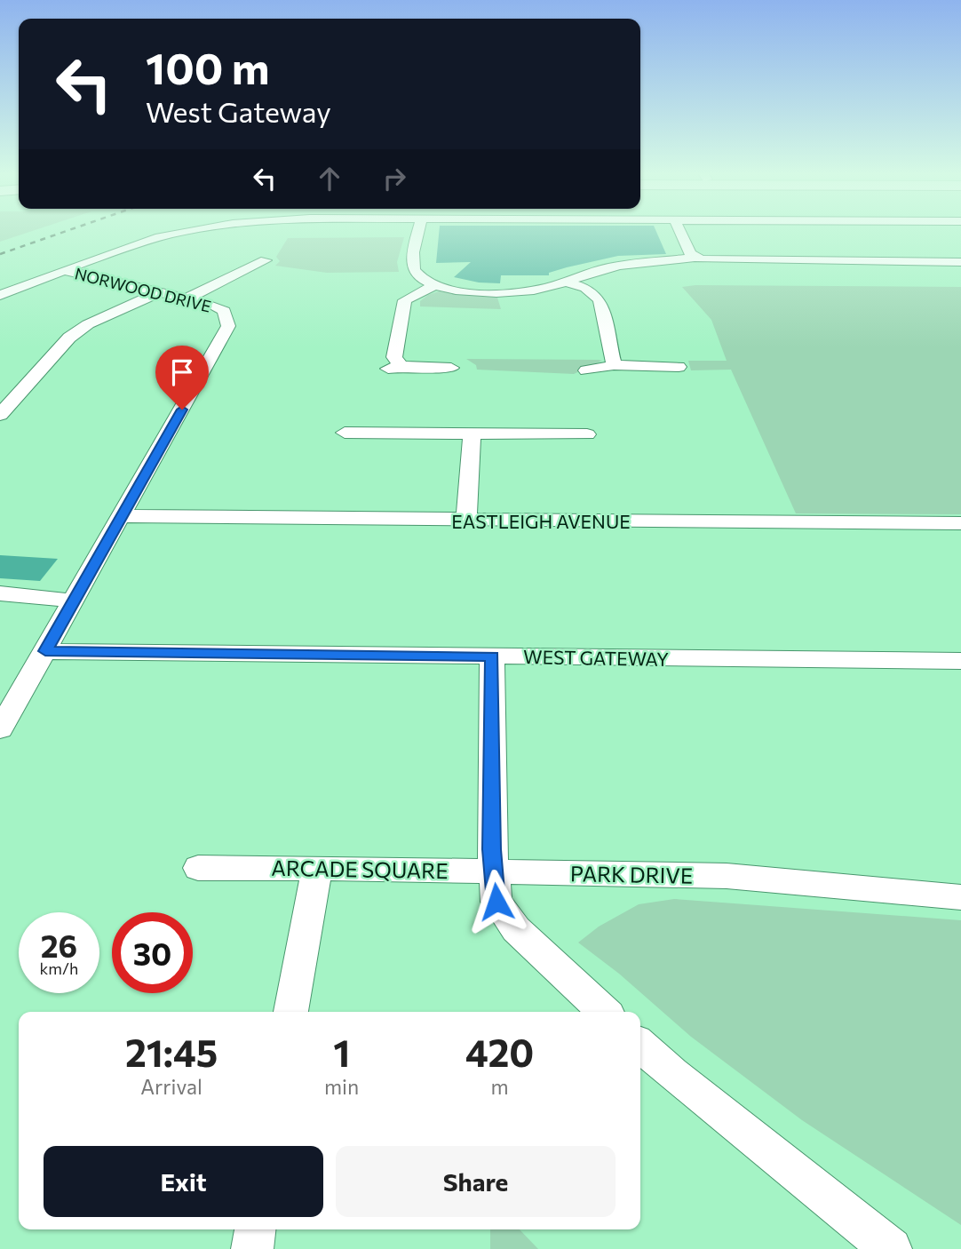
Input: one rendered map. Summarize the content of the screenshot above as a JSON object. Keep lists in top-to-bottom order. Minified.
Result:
{"streets":{"street":["NORWOOD DRIVE","EASTLEIGH AVENUE","WEST GATEWAY","ARCADE SQUARE","PARK DRIVE"]},"crossings":[["NORWOOD DRIVE","EASTLEIGH AVENUE"],["NORWOOD DRIVE","WEST GATEWAY"],["ARCADE SQUARE","PARK DRIVE"]],"page":{"turn":["100 m","West Gateway"],"speed":"26 km/h","limit":"30","eta":["21:45","Arrival","1","min","420","m"],"buttons":["Exit","Share"]}}
